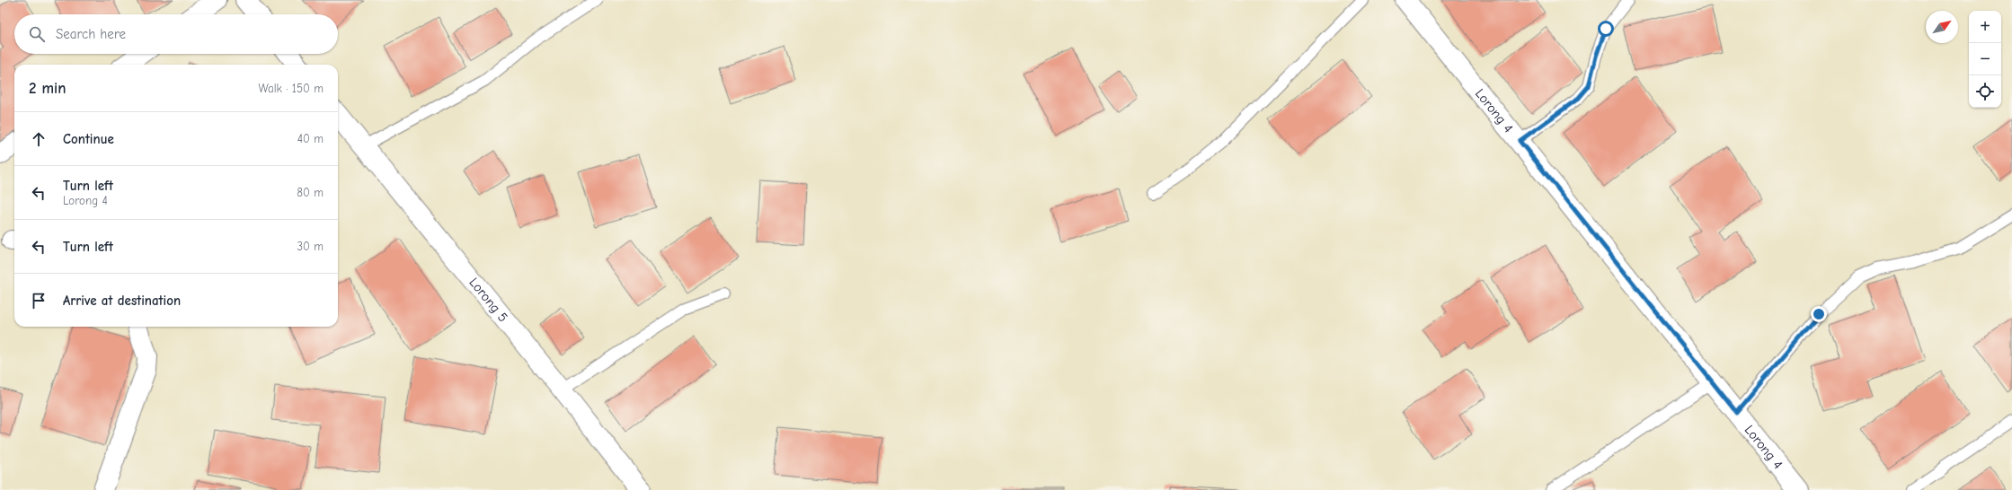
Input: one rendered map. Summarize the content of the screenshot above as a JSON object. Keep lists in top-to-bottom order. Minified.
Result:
{"streets":{"street":["Lorong 4","Lorong 5"]},"north":"top right","page":{"map_buttons":["+","−"],"search":"Search here","heading":["2 min","Walk · 150 m"],"list":[["Continue","40 m"],["Turn left","Lorong 4","80 m"],["Turn left","30 m"],"Arrive at destination"]}}
